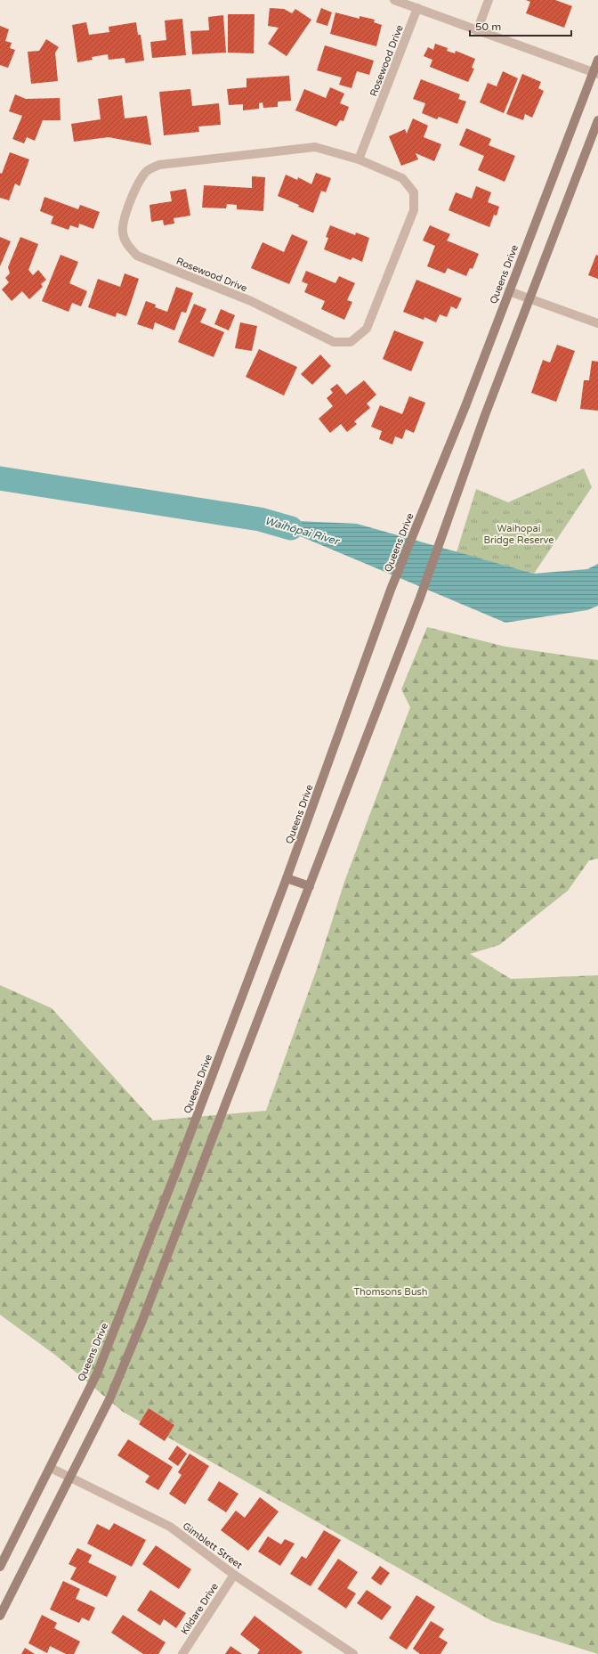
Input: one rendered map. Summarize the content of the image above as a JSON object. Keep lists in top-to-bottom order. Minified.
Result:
{"streets":{"main road":["Queens Drive"],"street":["Rosewood Drive","Gimblett Street","Kildare Drive"]},"crossings":[["Queens Drive","Gimblett Street"],["Gimblett Street","Kildare Drive"]],"water":["Waihōpai River"],"parks":["Waihopai Bridge Reserve","Thomsons Bush"],"scale_bar":"50 m"}
